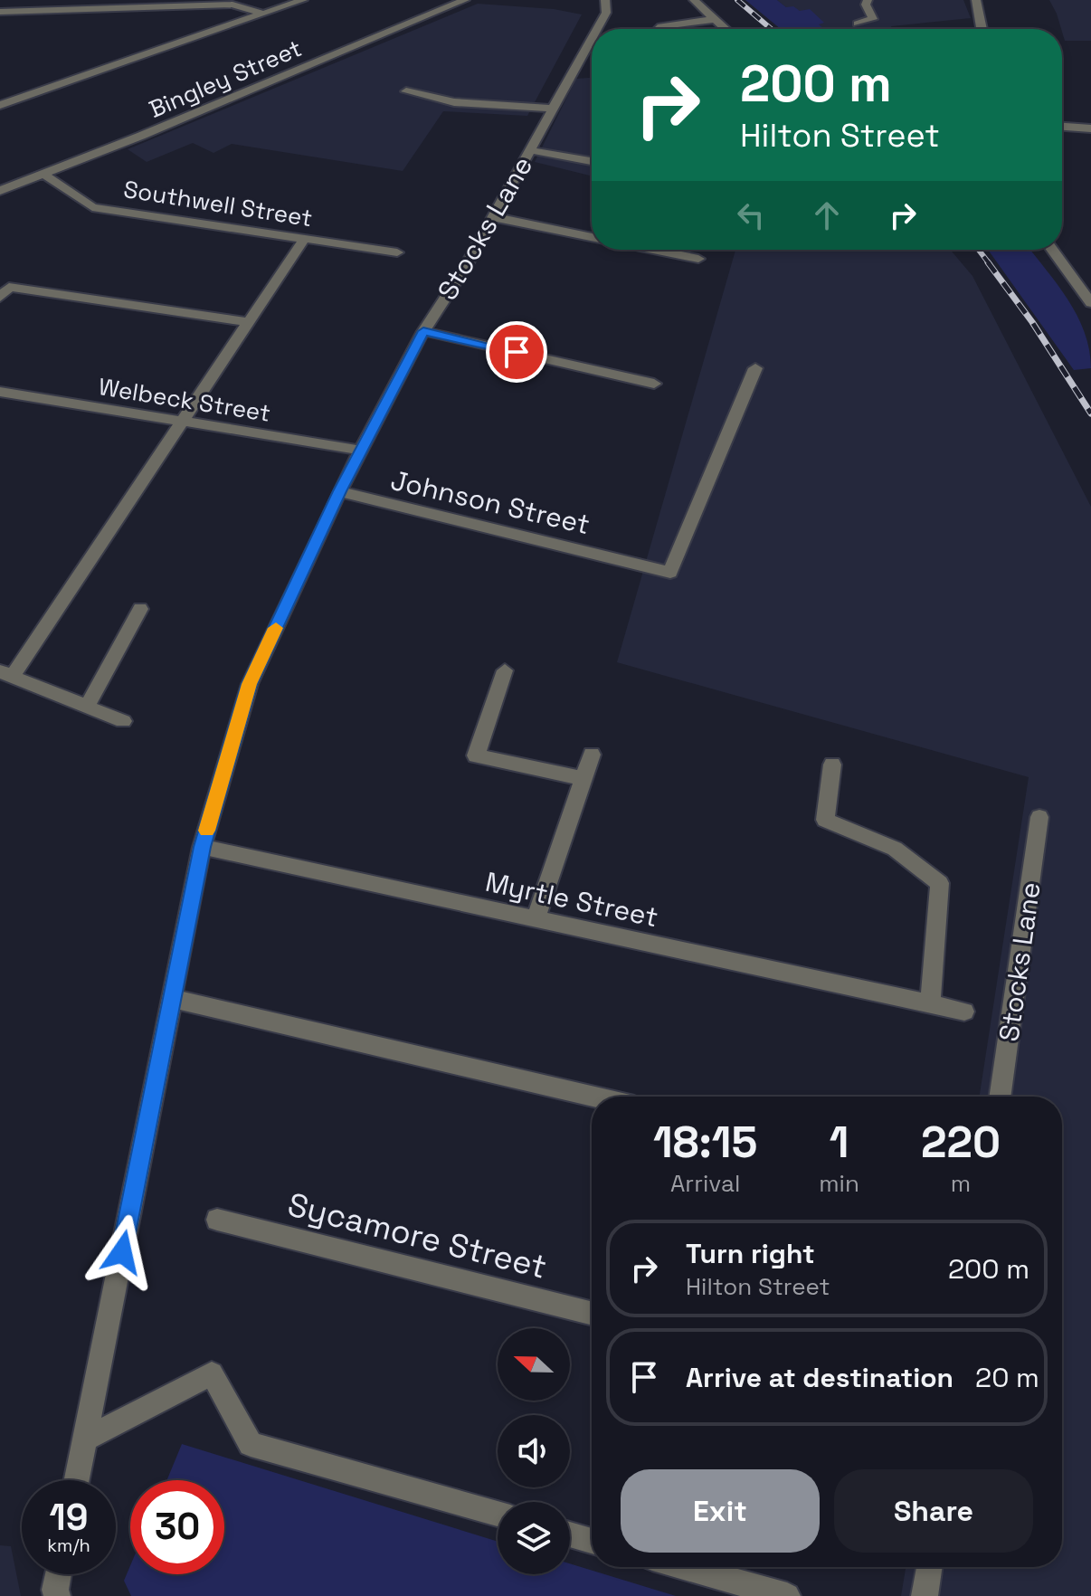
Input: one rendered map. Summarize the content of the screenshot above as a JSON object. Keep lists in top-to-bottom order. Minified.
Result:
{"streets":{"street":["Bingley Street","Southwell Street","Stocks Lane","Welbeck Street","Johnson Street","Myrtle Street","Sycamore Street"]},"crossings":[["Bingley Street","Southwell Street"],["Stocks Lane","Welbeck Street"],["Stocks Lane","Johnson Street"],["Stocks Lane","Myrtle Street"]],"north":"left","page":{"turn":["200 m","Hilton Street"],"eta":["18:15","Arrival","1","min","220","m"],"list":[{"name":"Turn right","note":"Hilton Street","value":"200 m"},{"name":"Arrive at destination","value":"20 m"}],"buttons":["Exit","Share"],"speed":"19 km/h","limit":"30"}}
